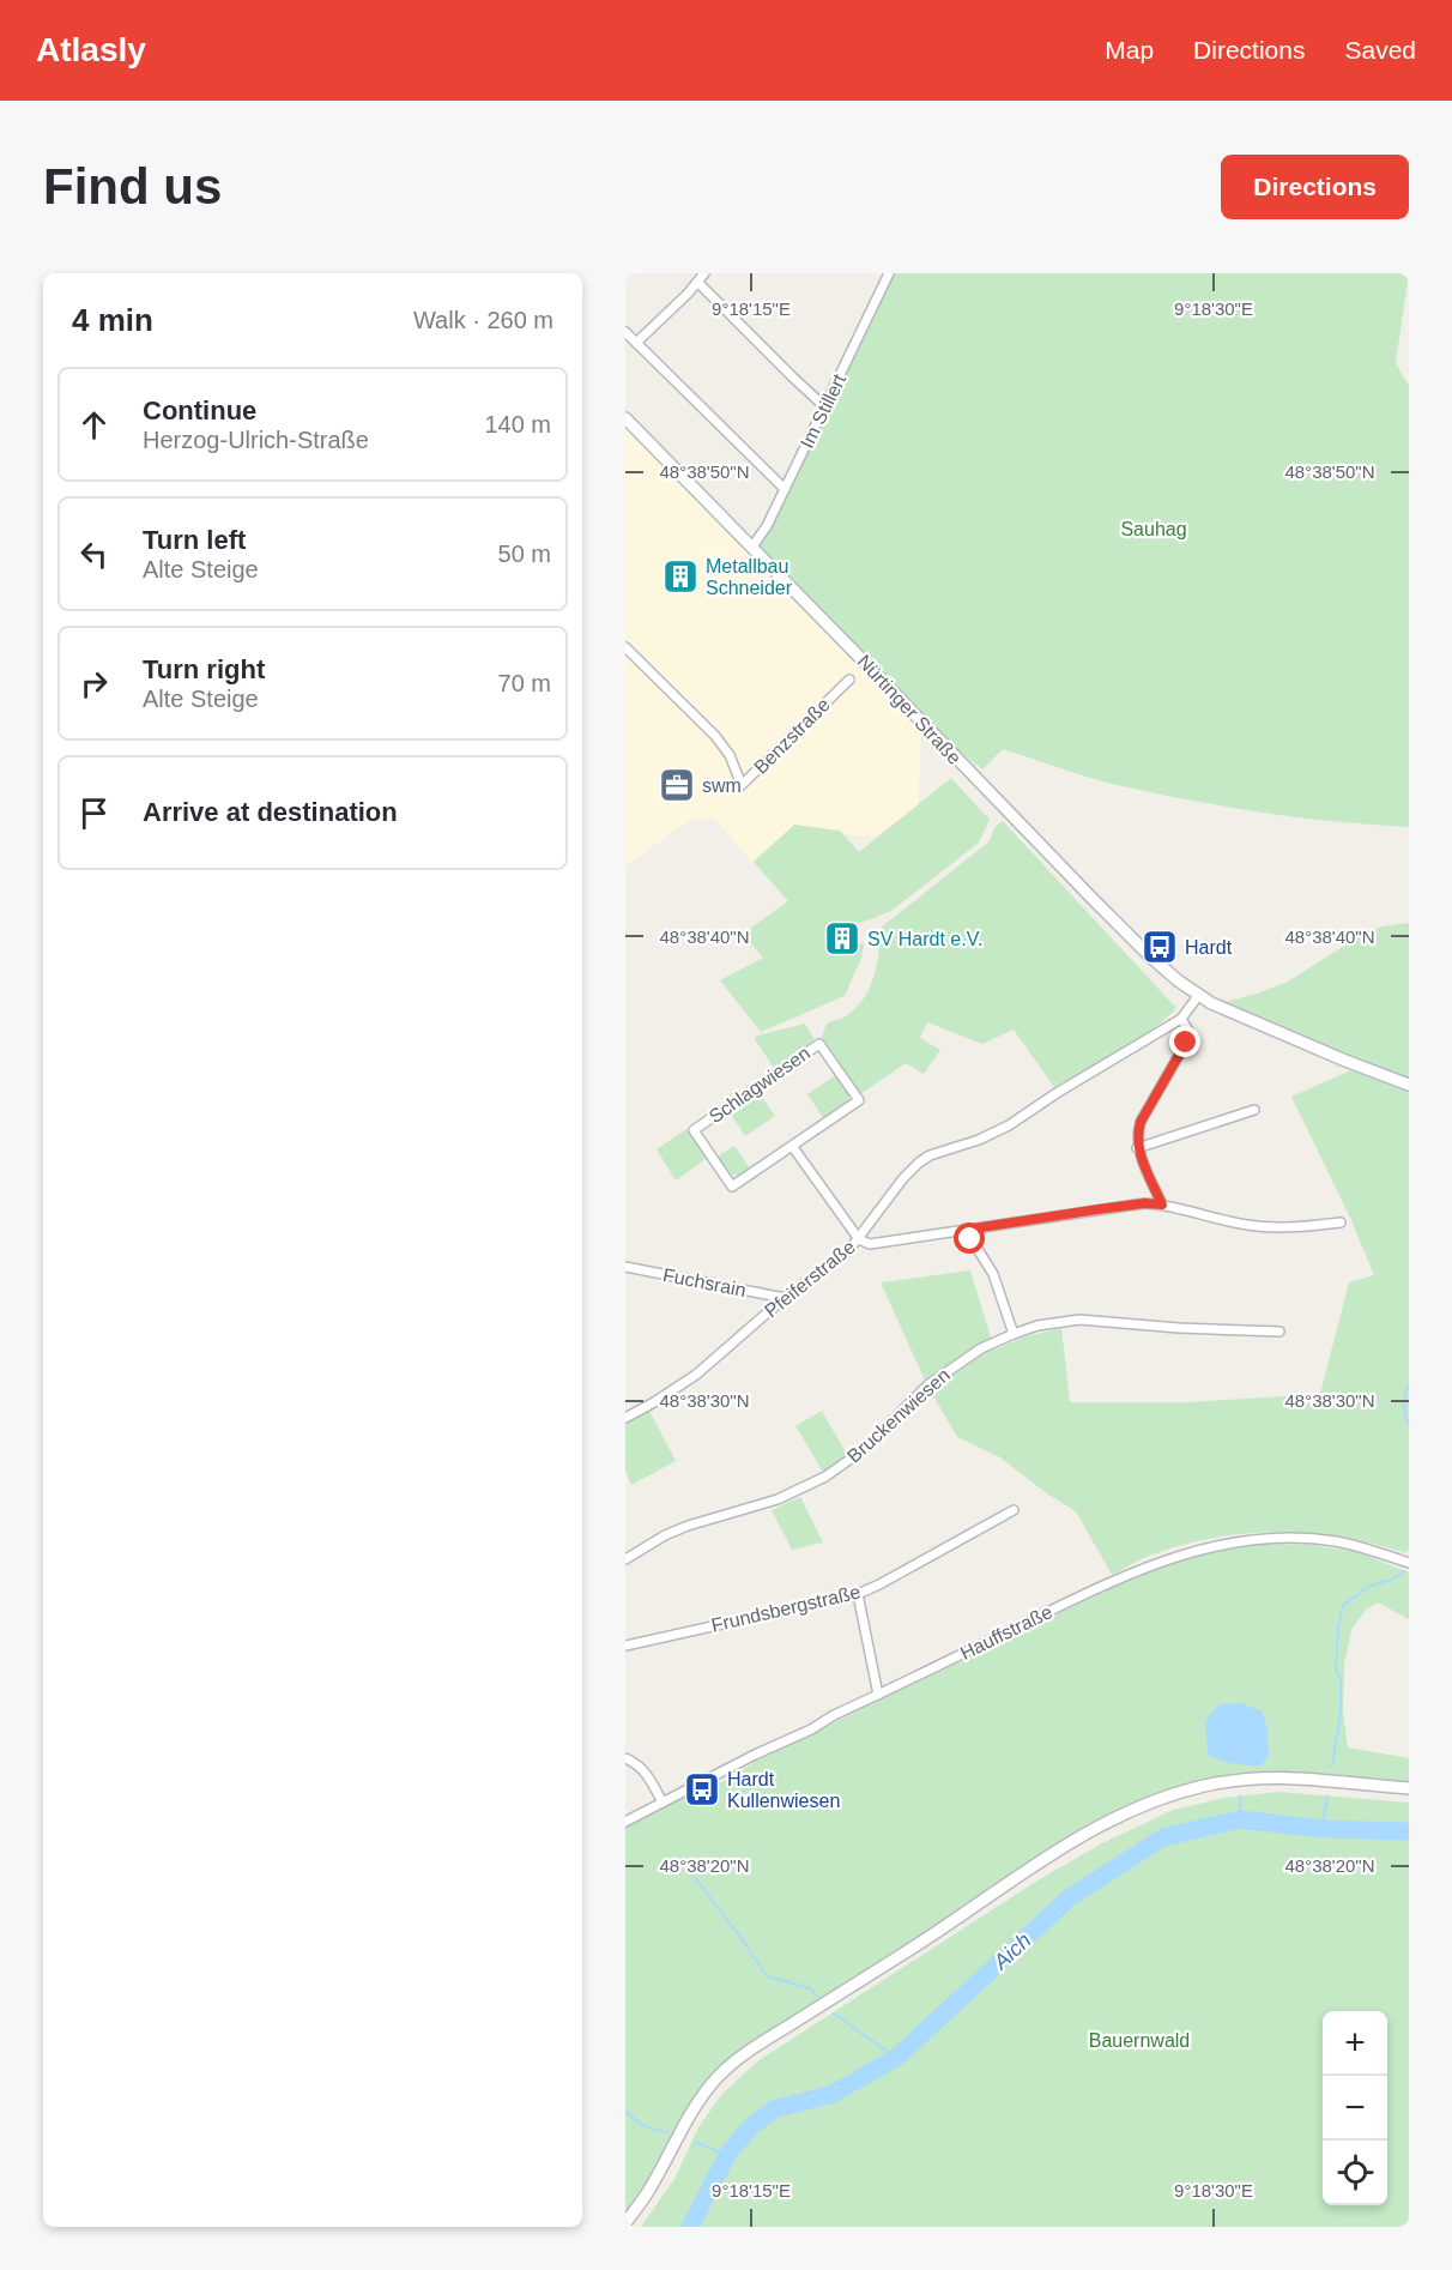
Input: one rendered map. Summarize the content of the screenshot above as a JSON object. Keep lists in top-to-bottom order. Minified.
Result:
{"streets":{"main road":["Nürtinger Straße"],"street":["Im Stillert","Benzstraße","Schlagwiesen","Pfeiferstraße","Fuchsrain","Bruckenwiesen","Frundsbergstraße","Hauffstraße"]},"crossings":[["Im Stillert","Nürtinger Straße"],["Nürtinger Straße","Pfeiferstraße"],["Pfeiferstraße","Fuchsrain"]],"water":["Aich"],"parks":["Sauhag","Bauernwald"],"places":{"building":["Metallbau Schneider","SV Hardt e.V."],"office":["swm"],"bus stop":["Hardt","Hardt Kullenwiesen"]},"page":{"header":"Atlasly","nav":["Map","Directions","Saved"],"buttons":"Directions","title":"Find us","heading":["4 min","Walk · 260 m"],"list":[["Continue","Herzog-Ulrich-Straße","140 m"],["Turn left","Alte Steige","50 m"],["Turn right","Alte Steige","70 m"],"Arrive at destination"],"map_buttons":["+","−"]},"coordinates":["9°18'15\"E","9°18'30\"E","48°38'50\"N","48°38'40\"N","48°38'30\"N","48°38'20\"N"]}
